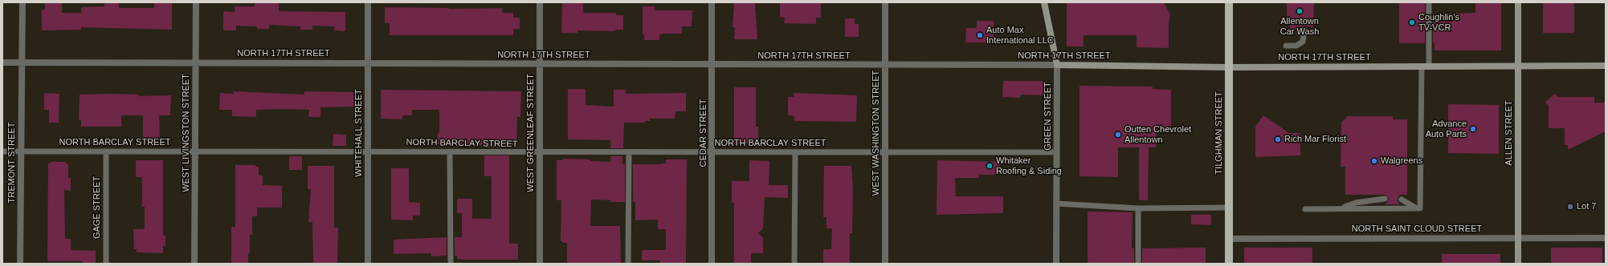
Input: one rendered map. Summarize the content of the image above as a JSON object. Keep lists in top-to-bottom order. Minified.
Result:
{"streets":{"main road":["TILGHMAN STREET"],"street":["NORTH 17TH STREET","GREEN STREET","WEST LIVINGSTON STREET","WHITEHALL STREET","WEST GREENLEAF STREET","CEDAR STREET","WEST WASHINGTON STREET","ALLEN STREET","TREMONT STREET","NORTH SAINT CLOUD STREET"],"lane":["NORTH BARCLAY STREET","GAGE STREET"]},"crossings":[["NORTH 17TH STREET","GREEN STREET"],["NORTH 17TH STREET","WEST LIVINGSTON STREET"],["NORTH 17TH STREET","WHITEHALL STREET"],["NORTH 17TH STREET","WEST GREENLEAF STREET"],["NORTH 17TH STREET","CEDAR STREET"],["NORTH 17TH STREET","WEST WASHINGTON STREET"],["NORTH 17TH STREET","TILGHMAN STREET"],["NORTH 17TH STREET","ALLEN STREET"],["NORTH 17TH STREET","TREMONT STREET"],["GREEN STREET","NORTH BARCLAY STREET"],["WEST LIVINGSTON STREET","NORTH BARCLAY STREET"],["WHITEHALL STREET","NORTH BARCLAY STREET"],["WEST GREENLEAF STREET","NORTH BARCLAY STREET"],["CEDAR STREET","NORTH BARCLAY STREET"],["WEST WASHINGTON STREET","NORTH BARCLAY STREET"],["TILGHMAN STREET","NORTH SAINT CLOUD STREET"],["ALLEN STREET","NORTH SAINT CLOUD STREET"],["NORTH BARCLAY STREET","TREMONT STREET"],["NORTH BARCLAY STREET","GAGE STREET"]],"places":["Allentown Car Wash","Coughlin's TV-VCR","Auto Max International LLC","Advance Auto Parts","Outten Chevrolet Allentown","Rich Mar Florist","Walgreens","Whitaker Roofing & Siding","Lot 7"]}
